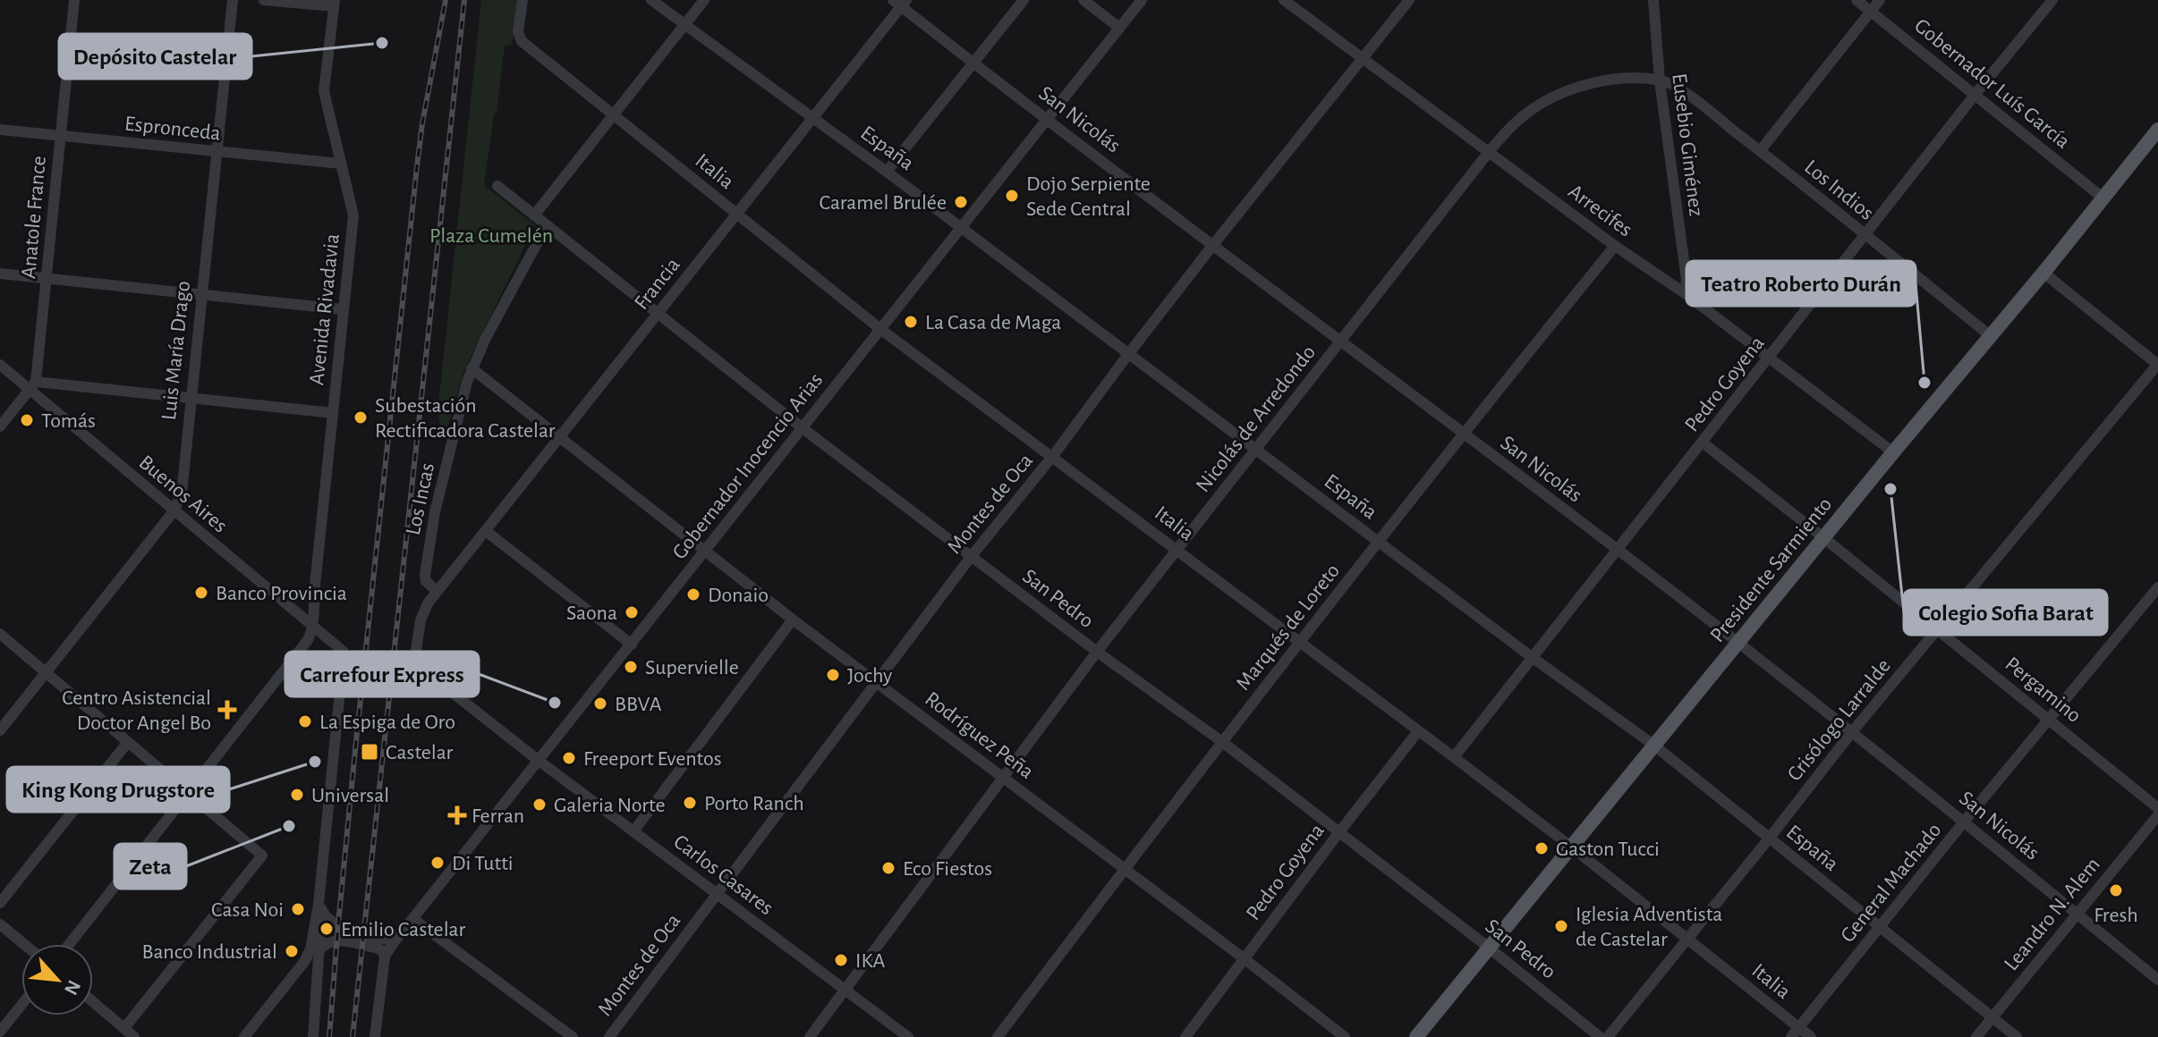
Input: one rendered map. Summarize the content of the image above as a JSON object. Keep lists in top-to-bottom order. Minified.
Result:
{"streets":{"main road":["Presidente Sarmiento"],"street":["Gobernador Luís García","San Nicolás","Espronceda","Eusebio Giménez","España","Italia","Los Indios","Arrecifes","Anatole France","Francia","Avenida Rivadavia","Luis María Drago","Pedro Goyena","Nicolás de Arredondo","Gobernador Inocencio Arias","Buenos Aires","Los Incas","Montes de Oca","San Pedro","Marqués de Loreto","Pergamino","Crisólogo Larralde","Rodríguez Peña","Carlos Casares","General Machado","Leandro N. Alem"]},"crossings":[["Gobernador Luís García","Pedro Goyena"],["Gobernador Luís García","Presidente Sarmiento"],["San Nicolás","Francia"],["San Nicolás","Pedro Goyena"],["San Nicolás","Nicolás de Arredondo"],["San Nicolás","Gobernador Inocencio Arias"],["San Nicolás","Montes de Oca"],["San Nicolás","Presidente Sarmiento"],["San Nicolás","Marqués de Loreto"],["San Nicolás","Crisólogo Larralde"],["San Nicolás","General Machado"],["San Nicolás","Leandro N. Alem"],["Espronceda","Anatole France"],["Espronceda","Avenida Rivadavia"],["Espronceda","Luis María Drago"],["Eusebio Giménez","Los Indios"],["Eusebio Giménez","Arrecifes"],["Eusebio Giménez","Nicolás de Arredondo"],["España","Francia"],["España","Pedro Goyena"],["España","Nicolás de Arredondo"],["España","Gobernador Inocencio Arias"],["España","Montes de Oca"],["España","Presidente Sarmiento"],["España","Marqués de Loreto"],["España","Crisólogo Larralde"],["España","General Machado"],["España","Leandro N. Alem"],["Italia","Francia"],["Italia","Pedro Goyena"],["Italia","Nicolás de Arredondo"],["Italia","Gobernador Inocencio Arias"],["Italia","Montes de Oca"],["Italia","Presidente Sarmiento"],["Italia","Marqués de Loreto"],["Italia","Crisólogo Larralde"],["Italia","General Machado"],["Los Indios","Pedro Goyena"],["Los Indios","Nicolás de Arredondo"],["Los Indios","Presidente Sarmiento"],["Arrecifes","Pedro Goyena"],["Arrecifes","Nicolás de Arredondo"],["Arrecifes","Montes de Oca"],["Arrecifes","Presidente Sarmiento"],["Arrecifes","Marqués de Loreto"],["Anatole France","Buenos Aires"],["Francia","Los Incas"],["Francia","San Pedro"],["Francia","Rodríguez Peña"],["Francia","Carlos Casares"],["Avenida Rivadavia","Buenos Aires"],["Luis María Drago","Buenos Aires"],["Pedro Goyena","San Pedro"],["Pedro Goyena","Pergamino"],["Pedro Goyena","Rodríguez Peña"],["Nicolás de Arredondo","San Pedro"],["Nicolás de Arredondo","Rodríguez Peña"],["Nicolás de Arredondo","Carlos Casares"],["Gobernador Inocencio Arias","San Pedro"],["Gobernador Inocencio Arias","Rodríguez Peña"],["Gobernador Inocencio Arias","Carlos Casares"],["Los Incas","San Pedro"],["Los Incas","Rodríguez Peña"],["Los Incas","Carlos Casares"],["Montes de Oca","San Pedro"],["Montes de Oca","Rodríguez Peña"],["Montes de Oca","Carlos Casares"],["Presidente Sarmiento","San Pedro"],["Presidente Sarmiento","Pergamino"],["San Pedro","Marqués de Loreto"],["Marqués de Loreto","Rodríguez Peña"],["Pergamino","Crisólogo Larralde"],["Pergamino","General Machado"]],"parks":["Plaza Cumelén"],"places":{"other":["Depósito Castelar","Dojo Serpiente Sede Central","Caramel Brulée","La Casa de Maga","Teatro Roberto Durán","Subestación Rectificadora Castelar","Tomás","Colegio Sofia Barat","Banco Provincia","Donaio","Saona","Supervielle","Jochy","Carrefour Express","BBVA","La Espiga de Oro","Freeport Eventos","King Kong Drugstore","Universal","Porto Ranch","Galeria Norte","Zeta","Gaston Tucci","Di Tutti","Eco Fiestos","Fresh","Casa Noi","Iglesia Adventista de Castelar","Emilio Castelar","Banco Industrial","IKA"],"health":["Centro Asistencial Doctor Angel Bo","Ferran"],"transit":["Castelar"]},"north":"bottom right"}
